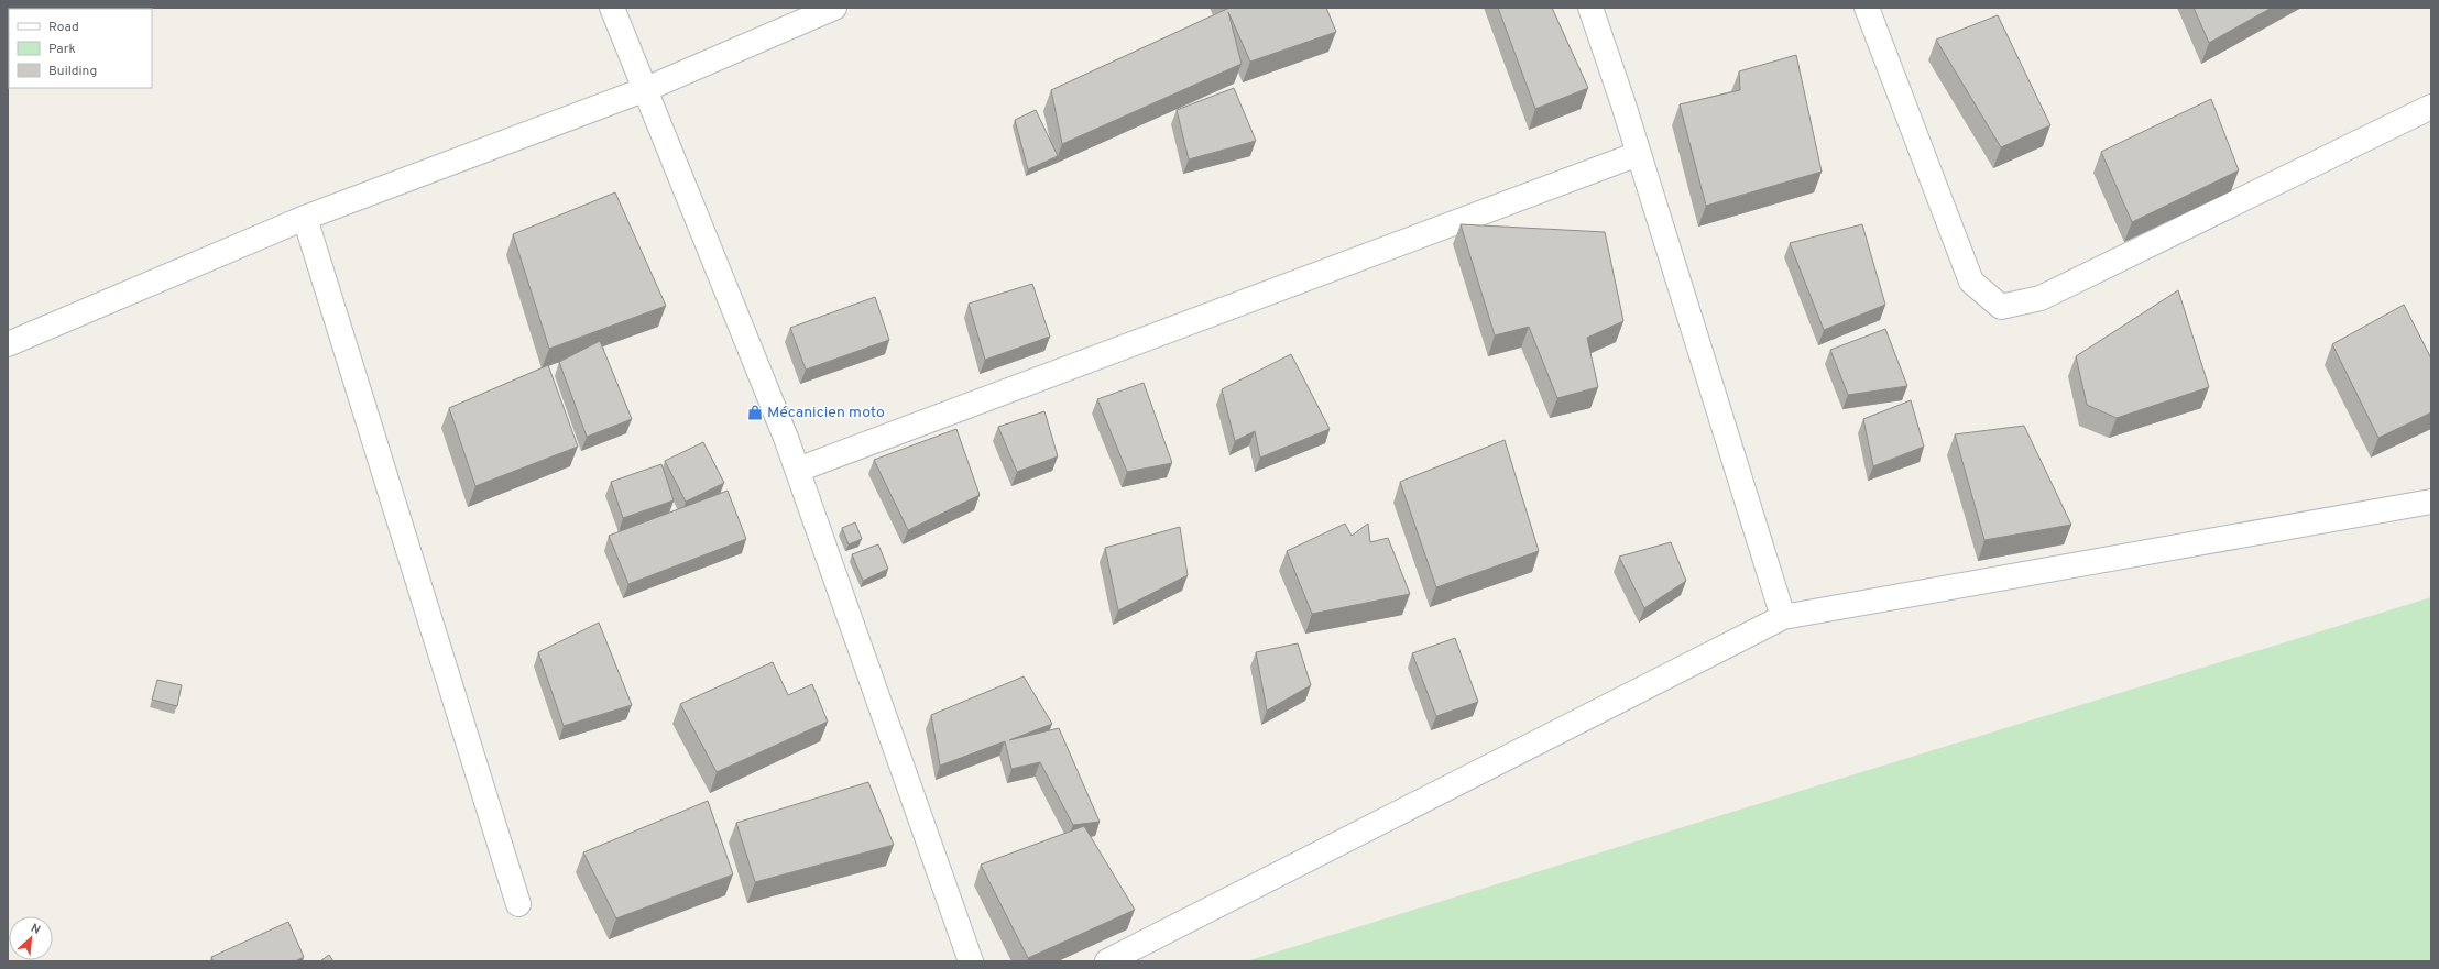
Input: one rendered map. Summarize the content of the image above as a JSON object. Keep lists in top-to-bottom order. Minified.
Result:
{"places":{"shop":["Mécanicien moto"]},"legend":["Road","Park","Building"],"north":"top right"}
